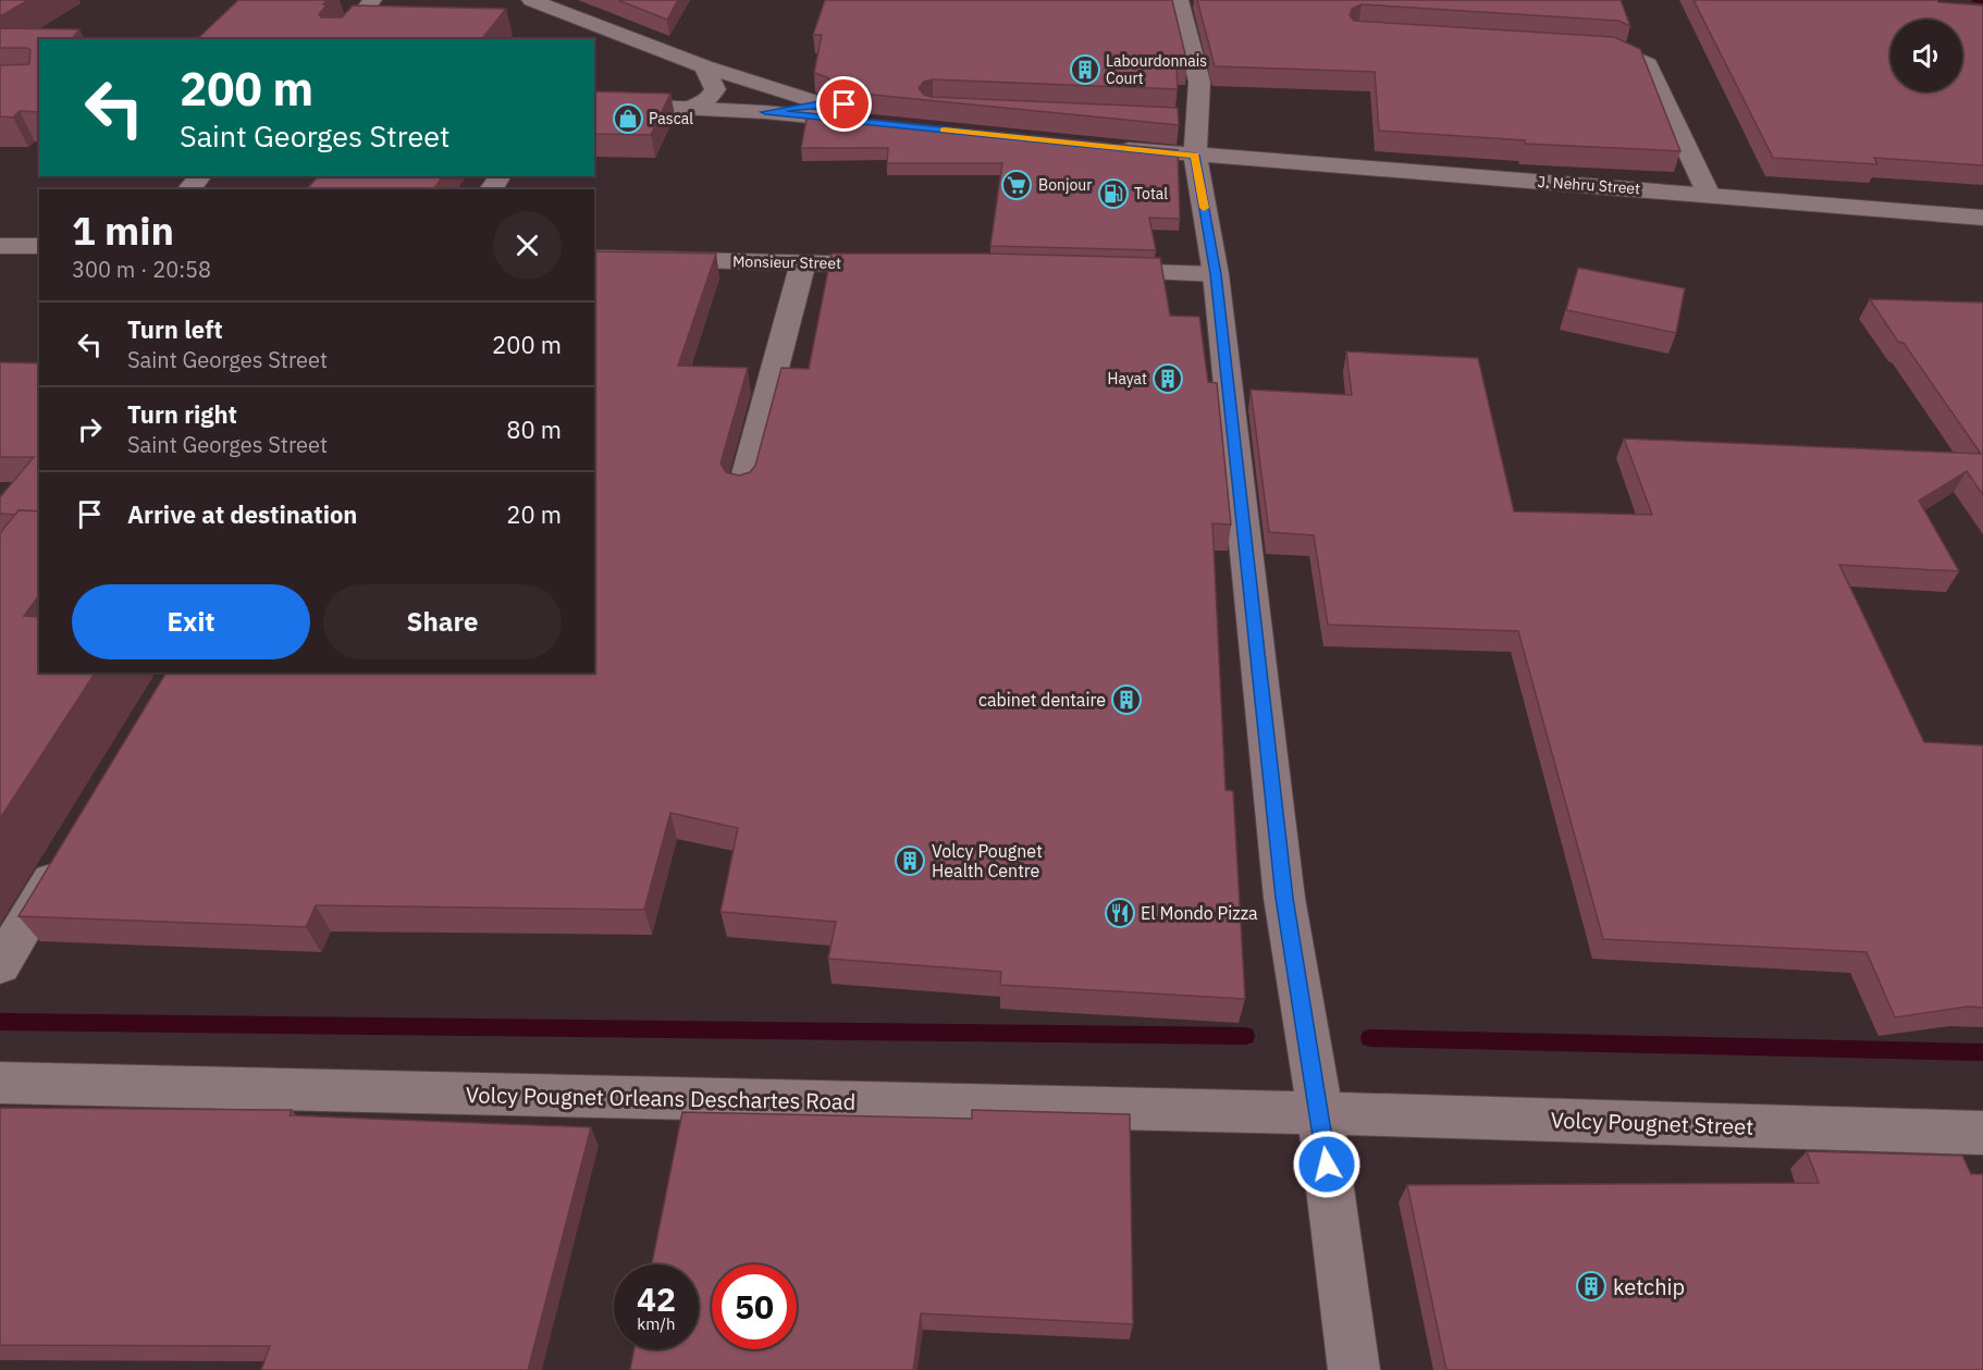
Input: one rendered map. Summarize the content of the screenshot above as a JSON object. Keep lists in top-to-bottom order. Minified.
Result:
{"streets":{"main road":["J. Nehru Street","Monsieur Street","Volcy Pougnet Orleans Deschartes Road","Volcy Pougnet Street"]},"crossings":[["Volcy Pougnet Orleans Deschartes Road","Volcy Pougnet Street"]],"places":{"building":["Labourdonnais Court","Hayat","cabinet dentaire","Volcy Pougnet Health Centre","ketchip"],"shop":["Pascal"],"supermarket":["Bonjour"],"fuel station":["Total"],"restaurant":["El Mondo Pizza"]},"page":{"turn":["200 m","Saint Georges Street"],"heading":["1 min","300 m · 20:58"],"list":[{"name":"Turn left","note":"Saint Georges Street","value":"200 m"},{"name":"Turn right","note":"Saint Georges Street","value":"80 m"},{"name":"Arrive at destination","value":"20 m"}],"buttons":["Exit","Share"],"speed":"42 km/h","limit":"50"}}
